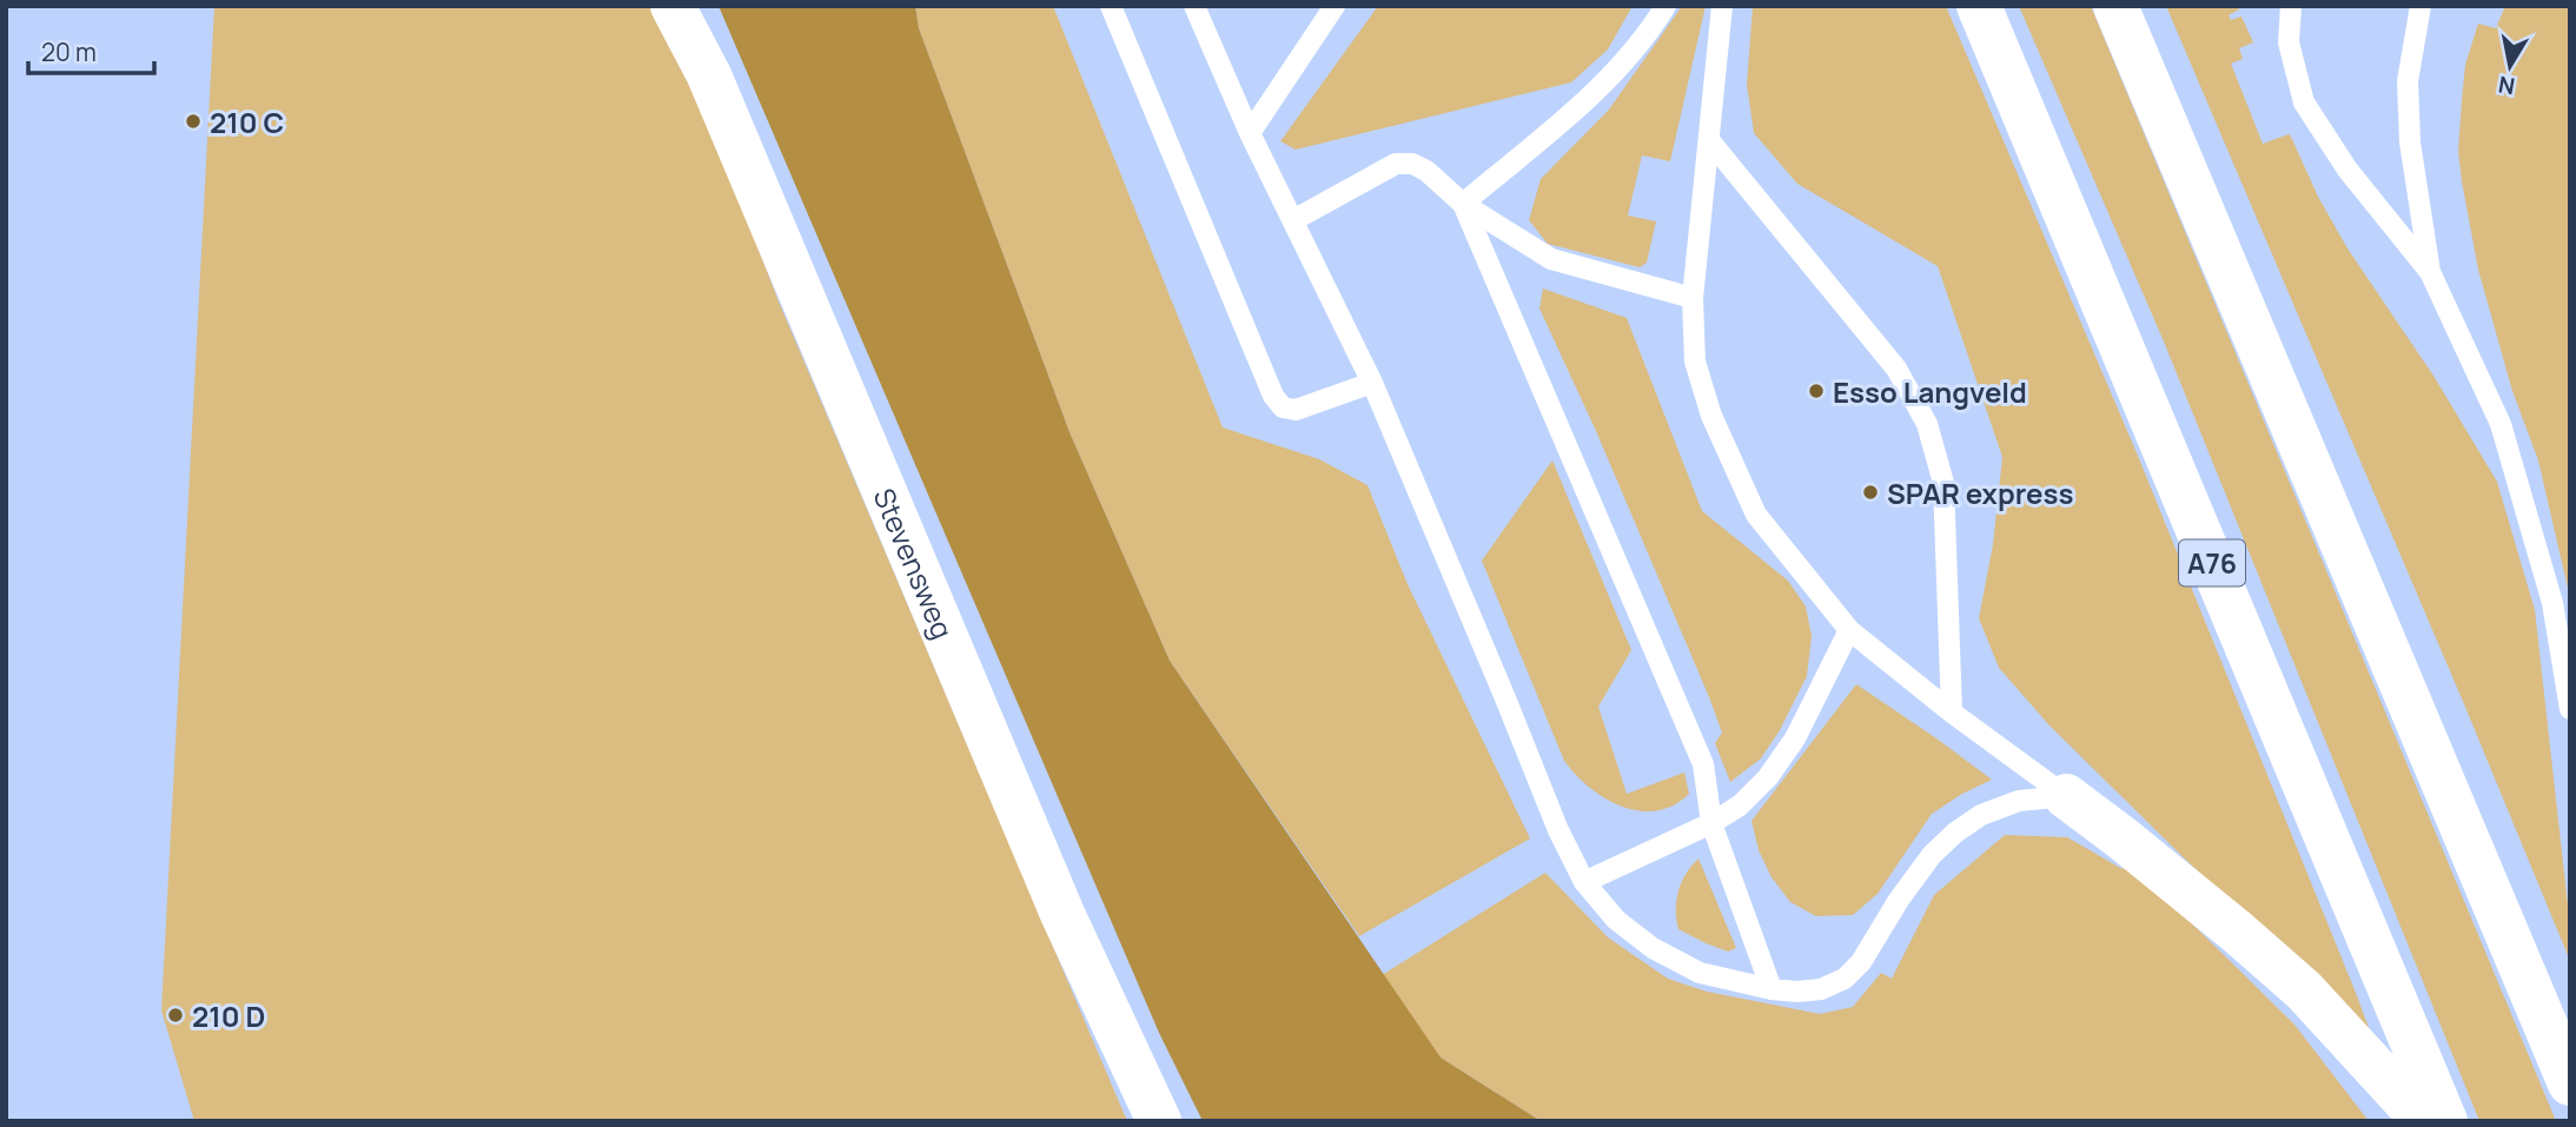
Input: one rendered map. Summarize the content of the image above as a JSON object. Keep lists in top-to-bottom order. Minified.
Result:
{"streets":{"main road":["A76","Stevensweg"]},"places":["210 C","Esso Langveld","SPAR express","210 D"],"scale_bar":"20 m","north":"bottom"}
